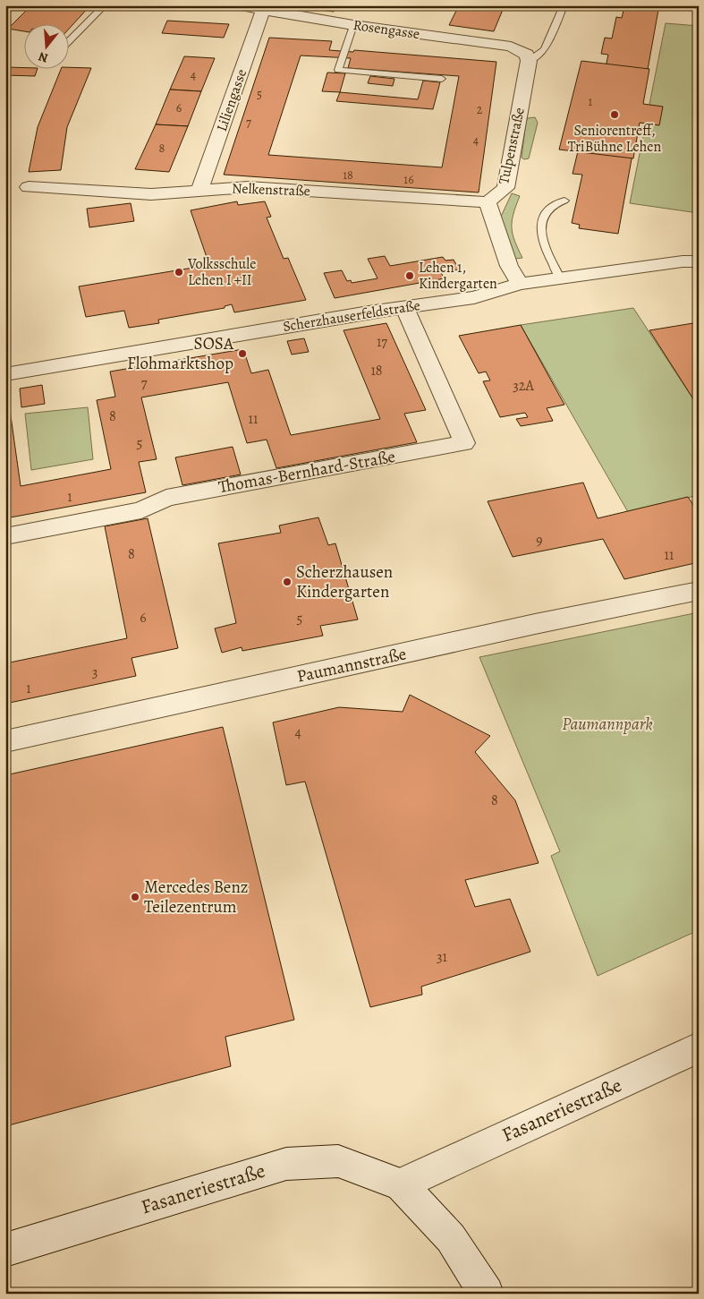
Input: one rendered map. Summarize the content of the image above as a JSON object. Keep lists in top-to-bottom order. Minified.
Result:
{"streets":{"street":["Rosengasse","Liliengasse","Tulpenstraße","Nelkenstraße","Scherzhauserfeldstraße","Thomas-Bernhard-Straße","Paumannstraße","Fasaneriestraße"]},"crossings":[["Rosengasse","Liliengasse"],["Rosengasse","Tulpenstraße"],["Liliengasse","Nelkenstraße"],["Tulpenstraße","Nelkenstraße"],["Tulpenstraße","Scherzhauserfeldstraße"],["Scherzhauserfeldstraße","Thomas-Bernhard-Straße"]],"parks":["Paumannpark"],"places":["Seniorentreff, TriBühne Lehen","Volksschule Lehen I +II","Lehen 1, Kindergarten","SOSA Flohmarktshop","Scherzhausen Kindergarten","Mercedes Benz Teilezentrum"],"house_numbers":["4","5","1","6","2","7","4","8","18","16","17","18","7","32A","8","11","5","1","9","8","11","6","5","3","1","4","8","31"],"north":"bottom"}
